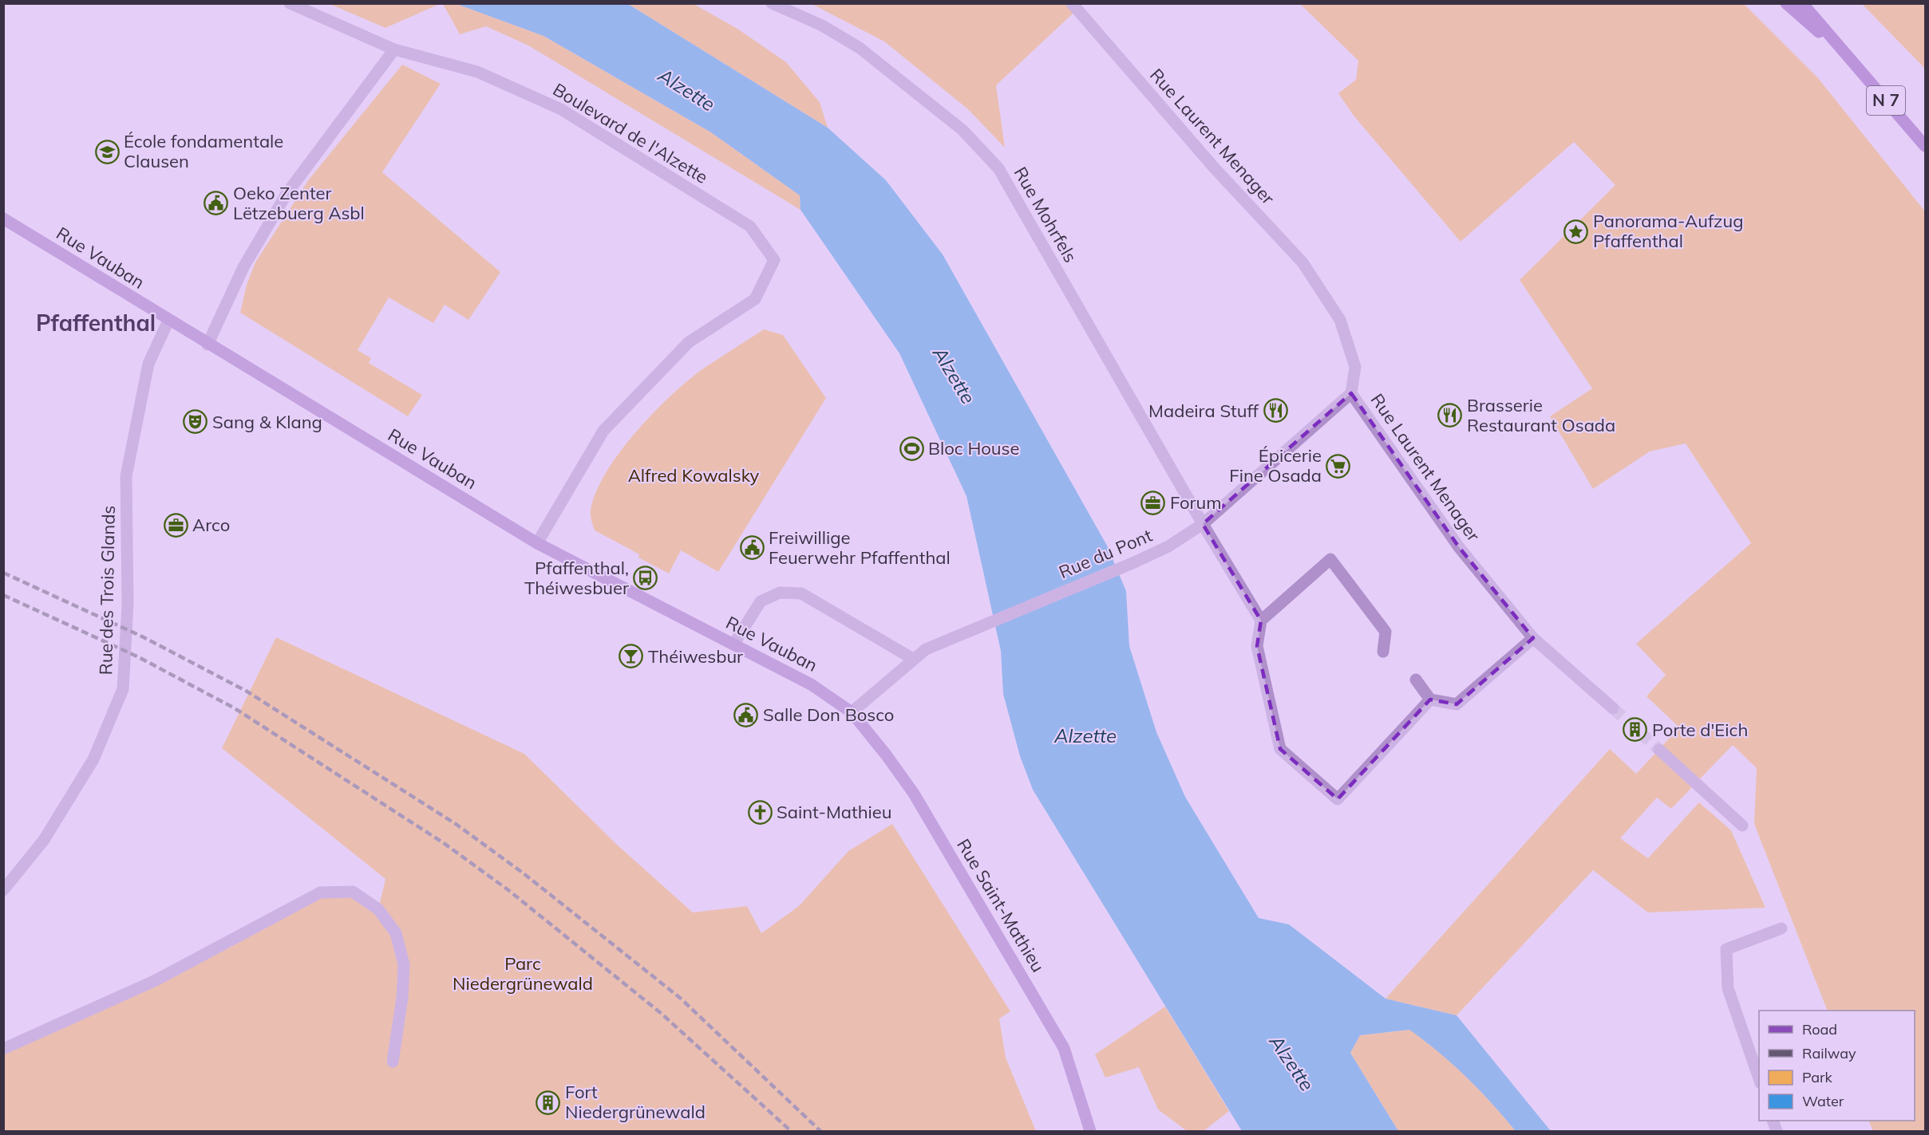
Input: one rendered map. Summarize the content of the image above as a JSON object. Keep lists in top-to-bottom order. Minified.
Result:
{"streets":{"main road":["N 7","Rue Vauban","Rue Saint-Mathieu"],"street":["Boulevard de l'Alzette","Rue Laurent Menager","Rue Mohrfels","Rue du Pont","Rue des Trois Glands"]},"crossings":[["Boulevard de l'Alzette","Rue Vauban"],["Rue Laurent Menager","Rue du Pont"],["Rue Mohrfels","Rue du Pont"],["Rue Vauban","Rue du Pont"],["Rue Vauban","Rue des Trois Glands"],["Rue Vauban","Rue Saint-Mathieu"],["Rue du Pont","Rue Saint-Mathieu"]],"districts":["Pfaffenthal"],"water":["Alzette"],"parks":["Alfred Kowalsky","Parc Niedergrünewald"],"places":{"school or university":["École fondamentale Clausen"],"public building":["Oeko Zenter Lëtzebuerg Asbl","Freiwillige Feuerwehr Pfaffenthal","Salle Don Bosco"],"place":["Panorama-Aufzug Pfaffenthal"],"restaurant":["Madeira Stuff","Brasserie Restaurant Osada"],"theatre":["Sang & Klang"],"sports":["Bloc House"],"supermarket":["Épicerie Fine Osada"],"office":["Forum","Arco"],"bus stop":["Pfaffenthal, Théiwesbuer"],"bar":["Théiwesbur"],"building":["Porte d'Eich","Fort Niedergrünewald"],"church":["Saint-Mathieu"]},"legend":["Road","Railway","Park","Water"]}
